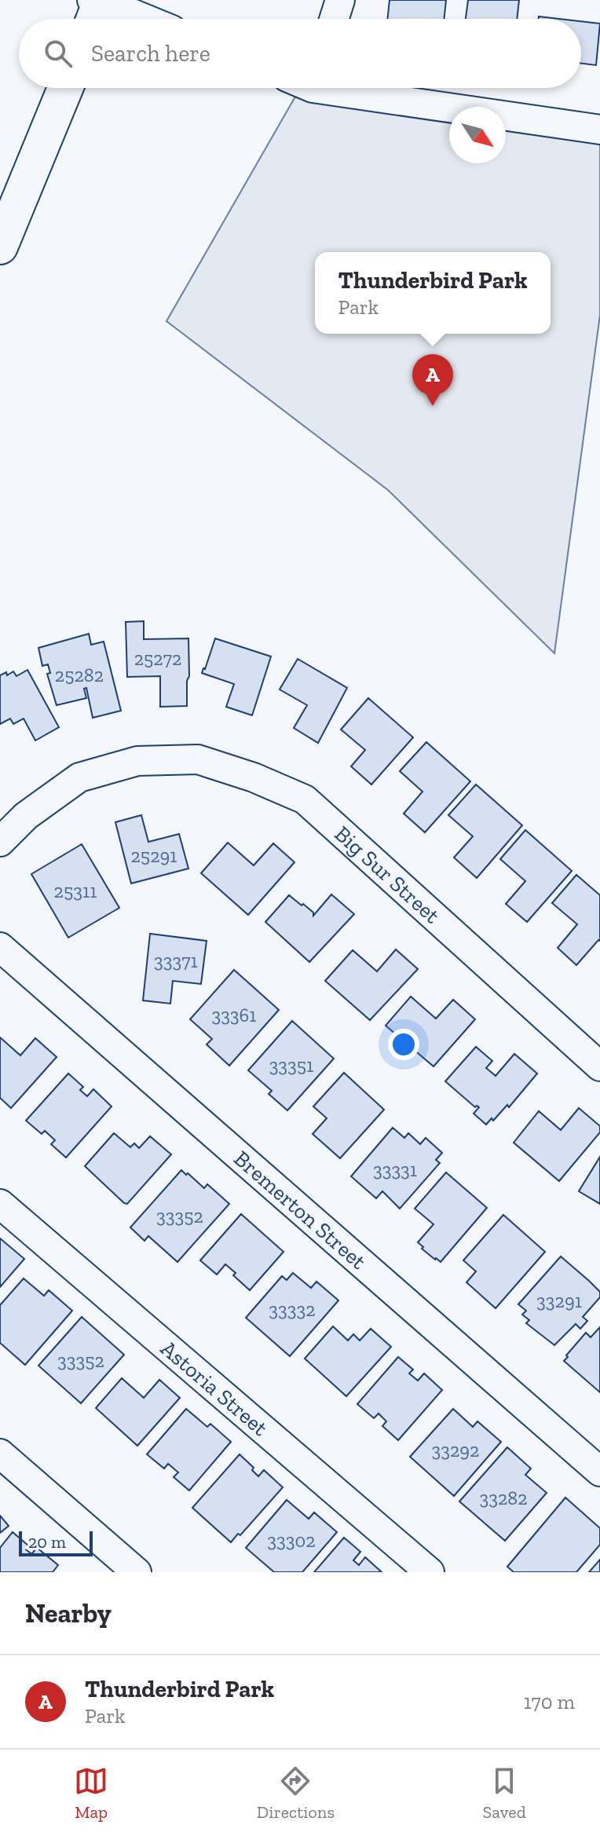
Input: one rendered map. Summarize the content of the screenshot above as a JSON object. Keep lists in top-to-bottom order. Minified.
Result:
{"streets":{"street":["Big Sur Street","Bremerton Street","Astoria Street"]},"house_numbers":["25272","25282","25291","25311","33371","33361","33351","33331","33352","33291","33332","33352","33292","33282","33302"],"scale_bar":"20 m","north":"bottom right","page":{"search":"Search here","popup":["Thunderbird Park","Park"],"pins":"A","scale":"20 m","heading":"Nearby","list":[{"mark":"A","name":"Thunderbird Park","note":"Park","value":"170 m"}],"nav":["Map","Directions","Saved"]}}
